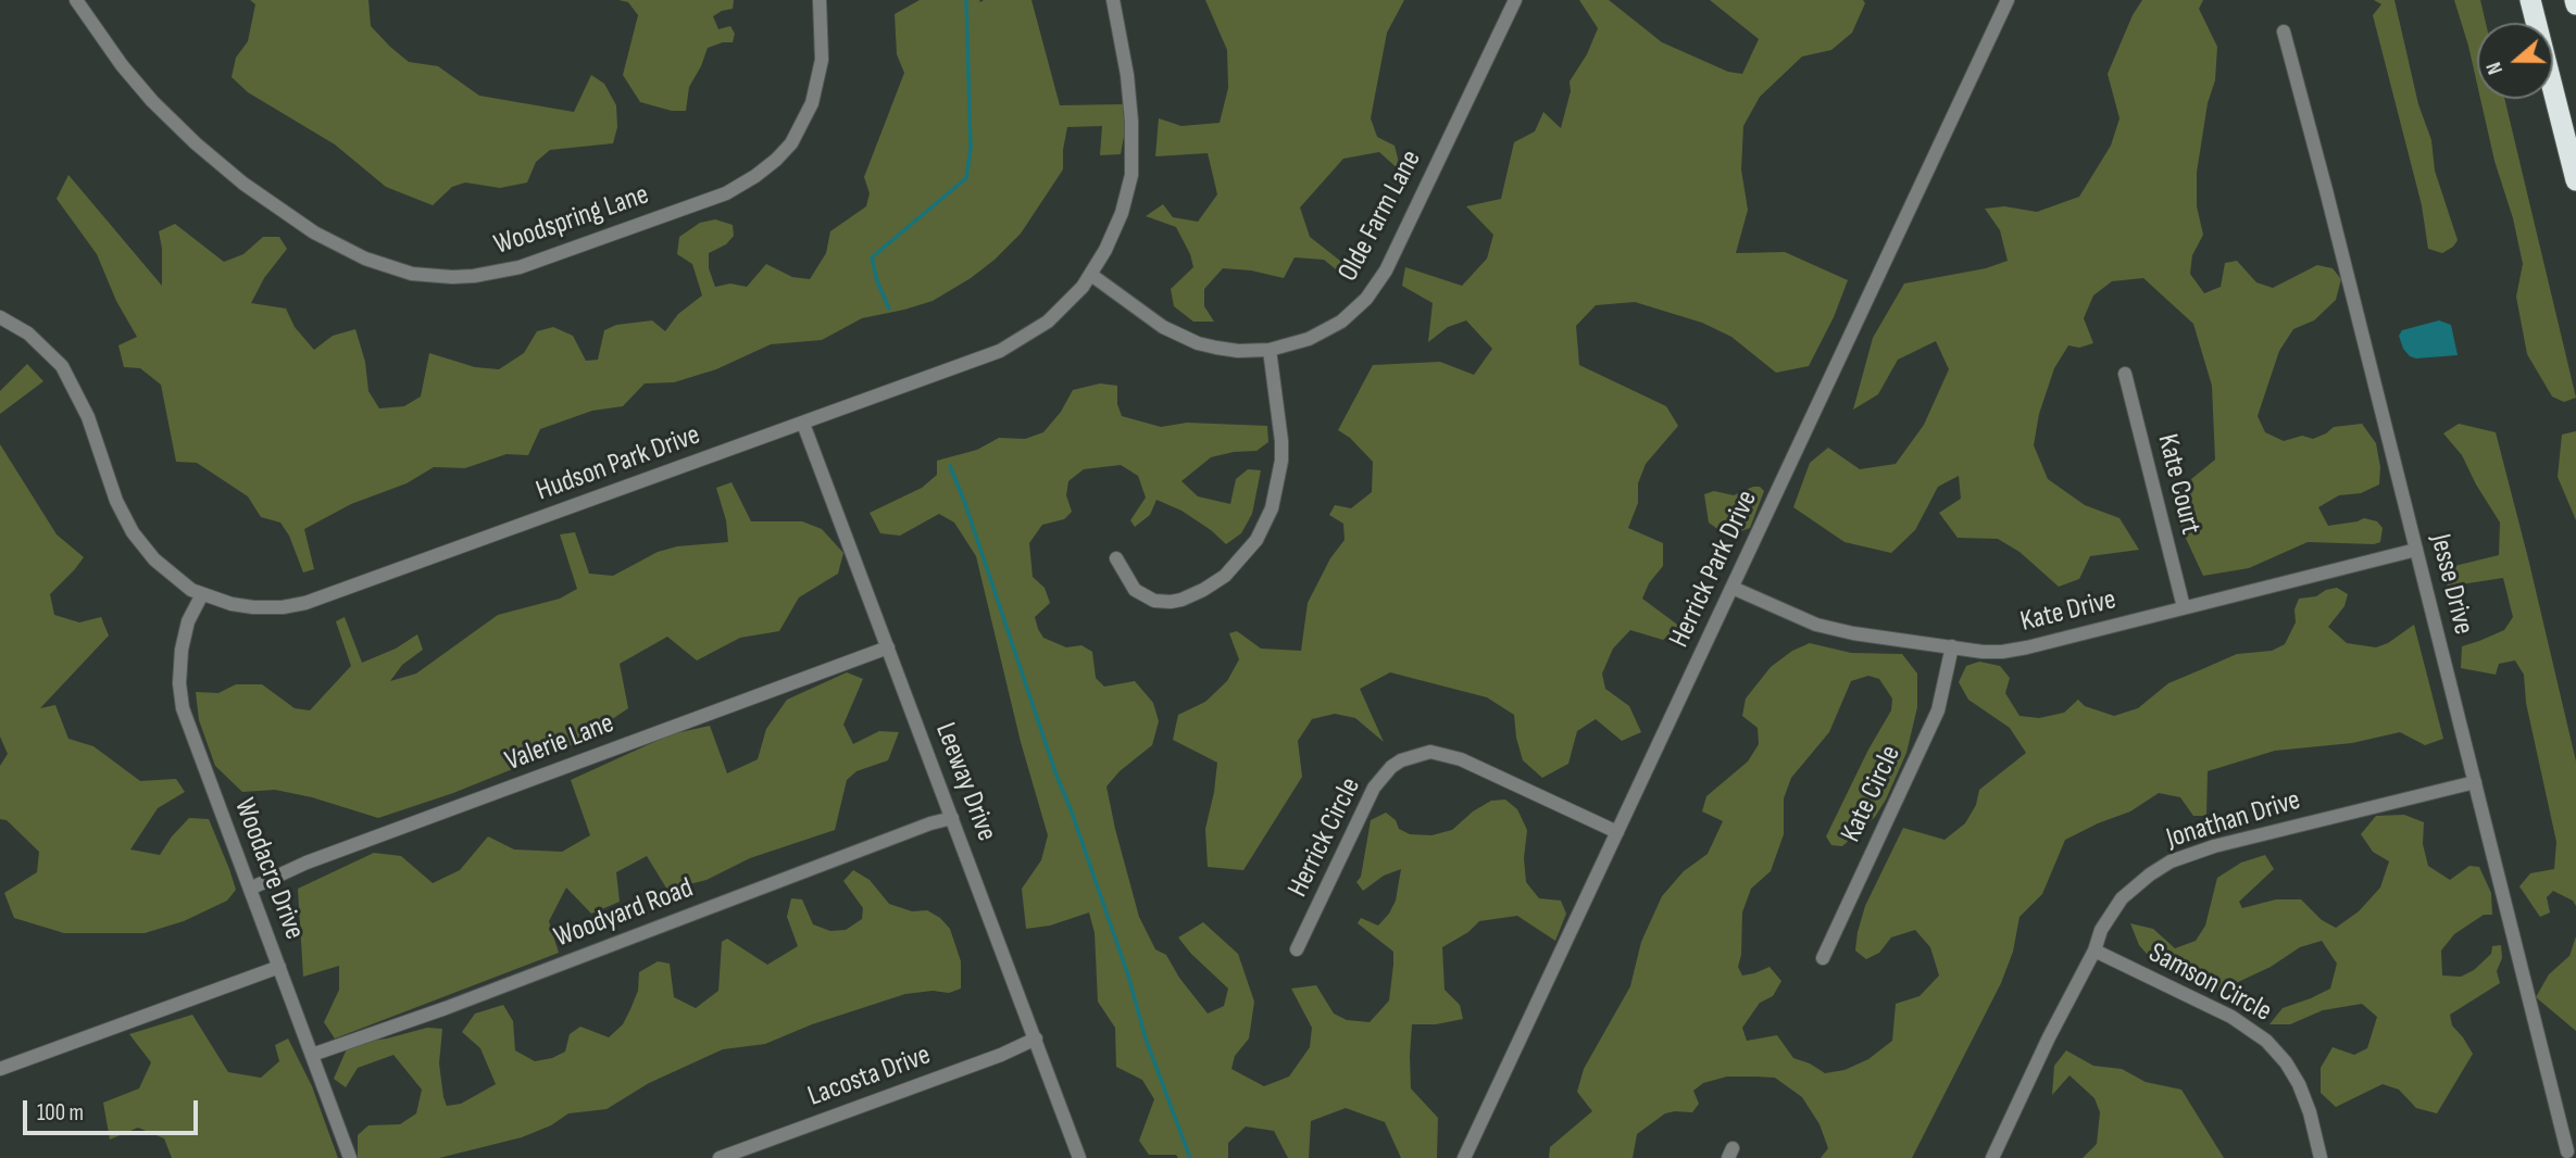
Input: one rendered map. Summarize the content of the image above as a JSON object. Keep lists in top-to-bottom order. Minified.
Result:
{"streets":{"street":["Olde Farm Lane","Woodspring Lane","Hudson Park Drive","Kate Court","Herrick Park Drive","Jesse Drive","Kate Drive","Valerie Lane","Leeway Drive","Kate Circle","Jonathan Drive","Herrick Circle","Woodacre Drive","Woodyard Road","Samson Circle","Lacosta Drive"]},"crossings":[["Olde Farm Lane","Hudson Park Drive"],["Hudson Park Drive","Leeway Drive"],["Hudson Park Drive","Woodacre Drive"],["Kate Court","Kate Drive"],["Herrick Park Drive","Kate Drive"],["Herrick Park Drive","Herrick Circle"],["Jesse Drive","Kate Drive"],["Jesse Drive","Jonathan Drive"],["Kate Drive","Kate Circle"],["Valerie Lane","Leeway Drive"],["Valerie Lane","Woodacre Drive"],["Leeway Drive","Woodyard Road"],["Leeway Drive","Lacosta Drive"],["Jonathan Drive","Samson Circle"],["Woodacre Drive","Woodyard Road"]],"scale_bar":"100 m","north":"left"}
